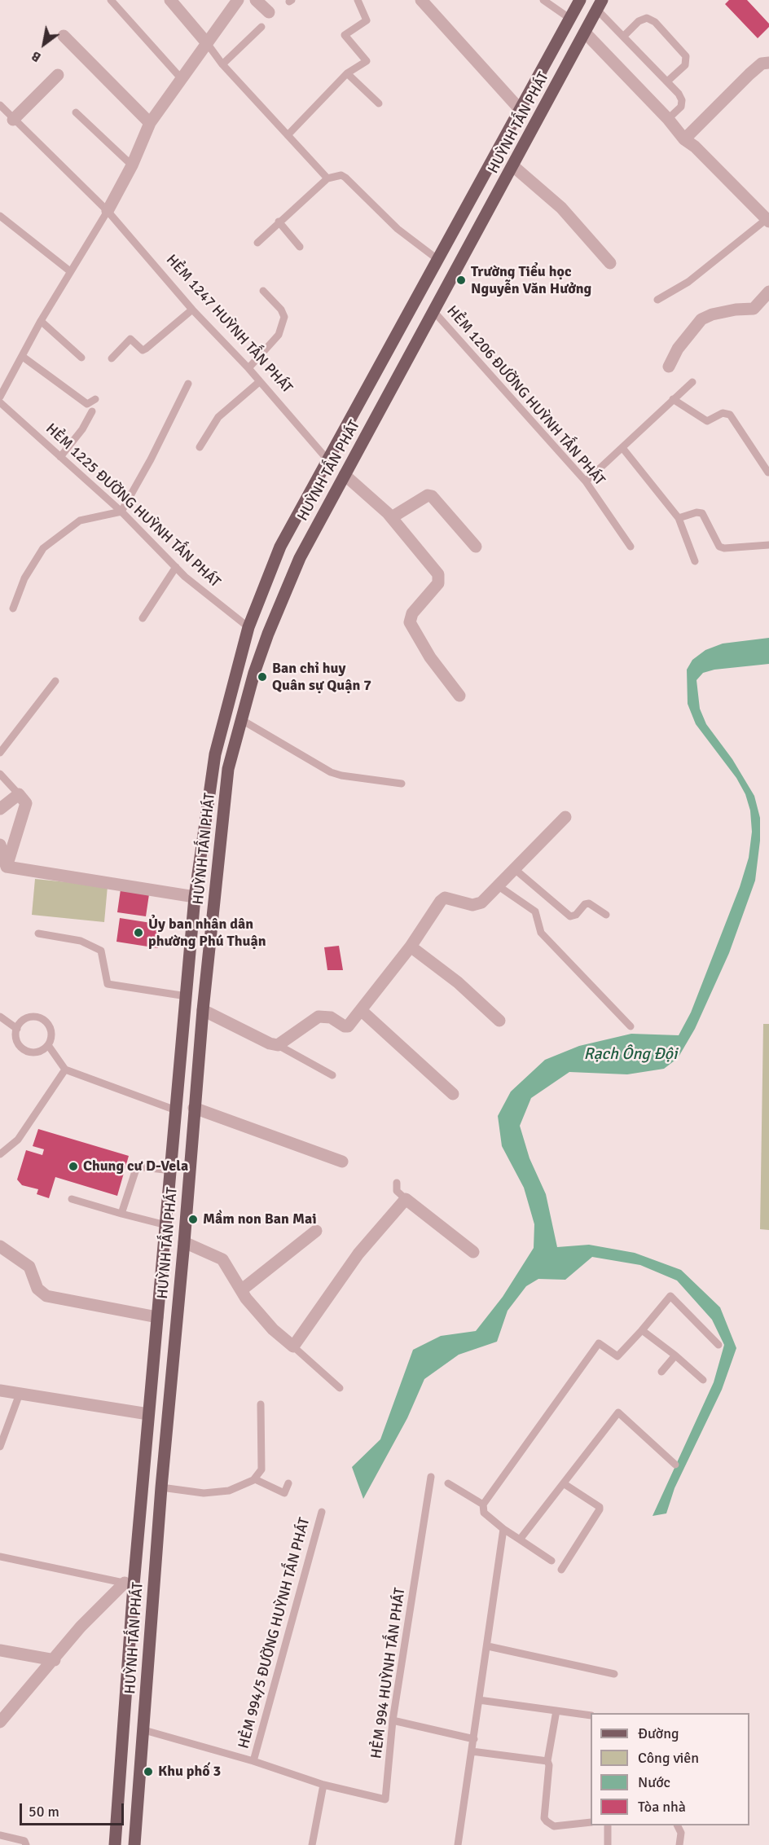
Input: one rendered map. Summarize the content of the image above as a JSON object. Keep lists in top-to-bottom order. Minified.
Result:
{"streets":{"main road":["HUỲNH TẤN PHÁT"],"lane":["HẺM 1247 HUỲNH TẤN PHÁT","HẺM 1206 ĐƯỜNG HUỲNH TẤN PHÁT","HẺM 1225 ĐƯỜNG HUỲNH TẤN PHÁT","HẺM 994/5 ĐƯỜNG HUỲNH TẤN PHÁT","HẺM 994 HUỲNH TẤN PHÁT"]},"crossings":[["HUỲNH TẤN PHÁT","HẺM 1247 HUỲNH TẤN PHÁT"],["HUỲNH TẤN PHÁT","HẺM 1206 ĐƯỜNG HUỲNH TẤN PHÁT"],["HUỲNH TẤN PHÁT","HẺM 1225 ĐƯỜNG HUỲNH TẤN PHÁT"],["HUỲNH TẤN PHÁT","HẺM 994 HUỲNH TẤN PHÁT"],["HẺM 994/5 ĐƯỜNG HUỲNH TẤN PHÁT","HẺM 994 HUỲNH TẤN PHÁT"]],"water":["Rạch Ông Đội"],"places":["Trường Tiểu học Nguyễn Văn Hưởng","Ban chỉ huy Quân sự Quận 7","Ủy ban nhân dân phường Phú Thuận","Chung cư D-Vela","Mầm non Ban Mai","Khu phố 3"],"legend":["Đường","Công viên","Nước","Tòa nhà"],"scale_bar":"50 m","north":"bottom left"}
